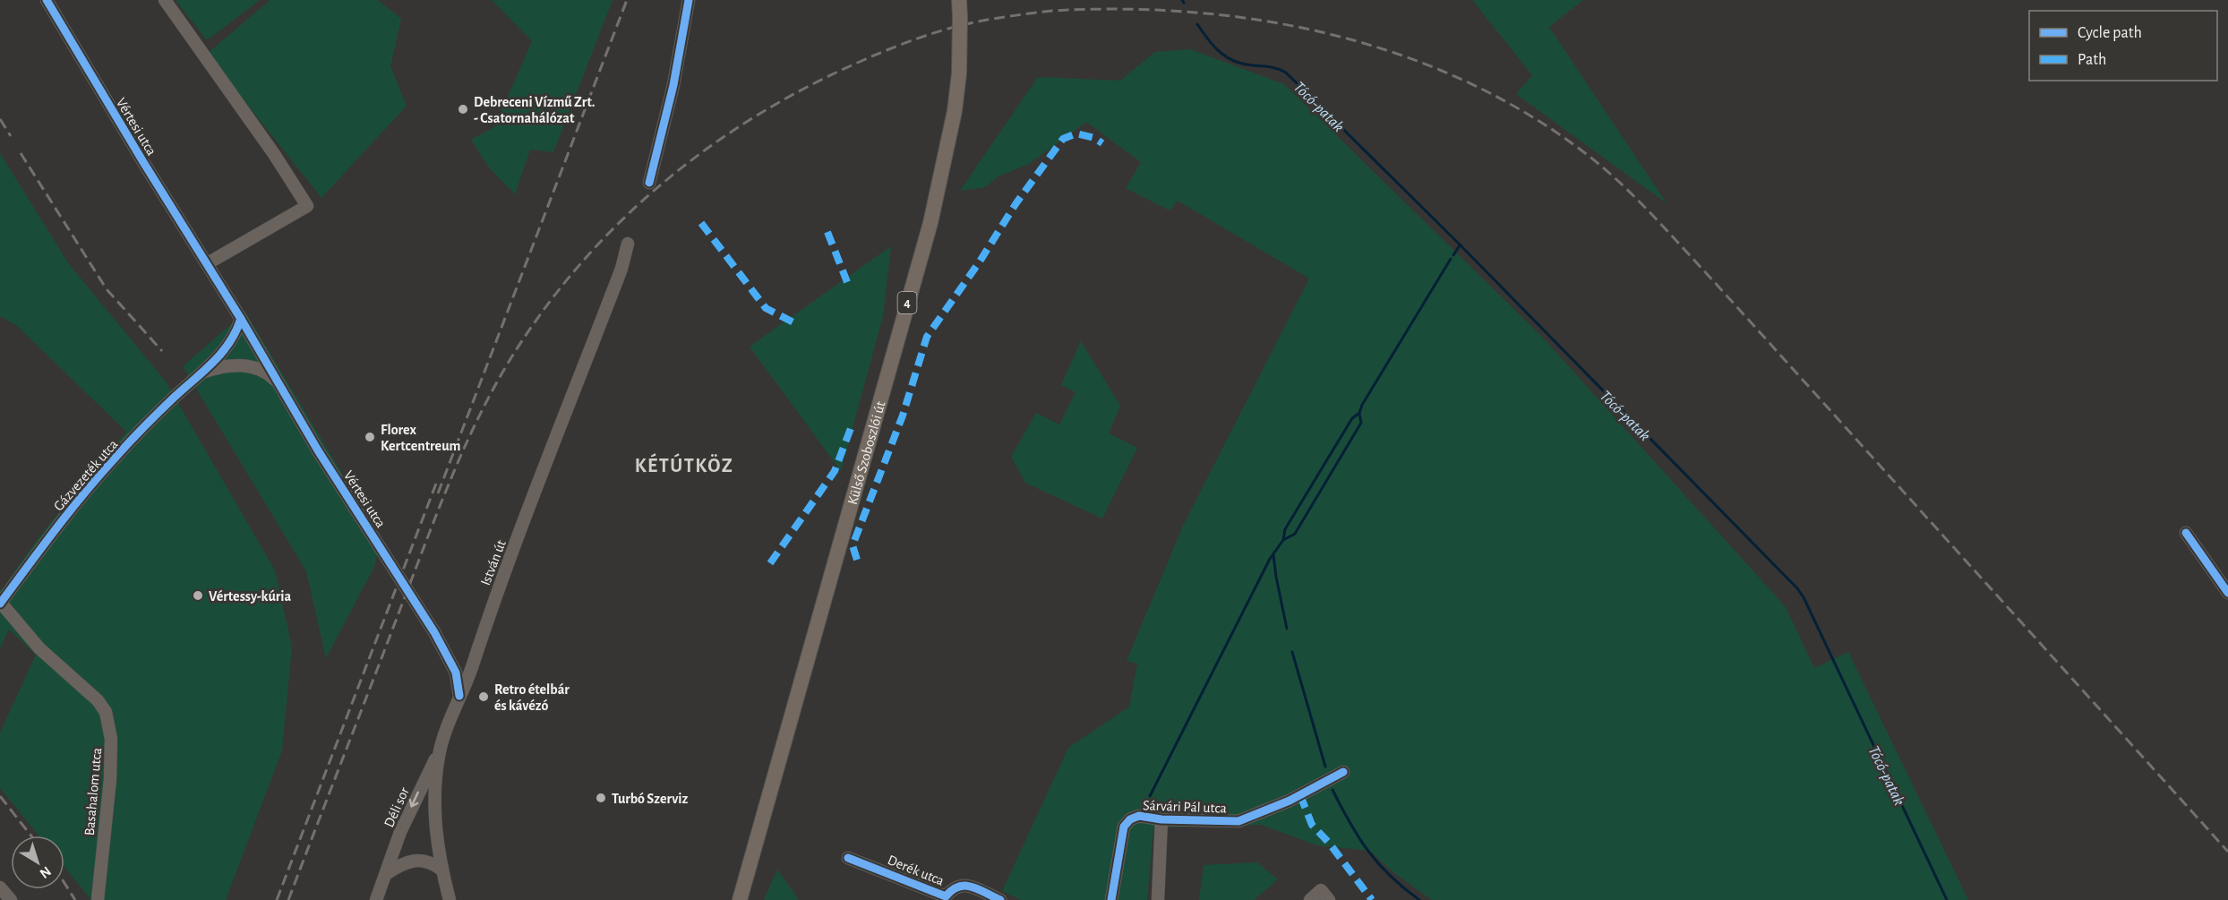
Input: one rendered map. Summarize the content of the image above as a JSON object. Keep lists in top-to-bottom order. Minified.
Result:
{"streets":{"main road":["4","Külső Szoboszlói út"],"street":["Vértesi utca","Gázvezeték utca","István út","Basahalom utca","Sárvári Pál utca","Déli sor","Derék utca"]},"crossings":[["Vértesi utca","Gázvezeték utca"],["Vértesi utca","István út"],["Gázvezeték utca","Basahalom utca"],["István út","Déli sor"]],"one_way":["Déli sor"],"districts":["KÉTÚTKÖZ"],"water":["Tócó-patak"],"places":["Debreceni Vízmű Zrt. - Csatornahálózat","Florex Kertcentreum","Vértessy-kúria","Retro ételbár és kávézó","Turbó Szerviz"],"legend":["Cycle path","Path"],"north":"bottom right"}
